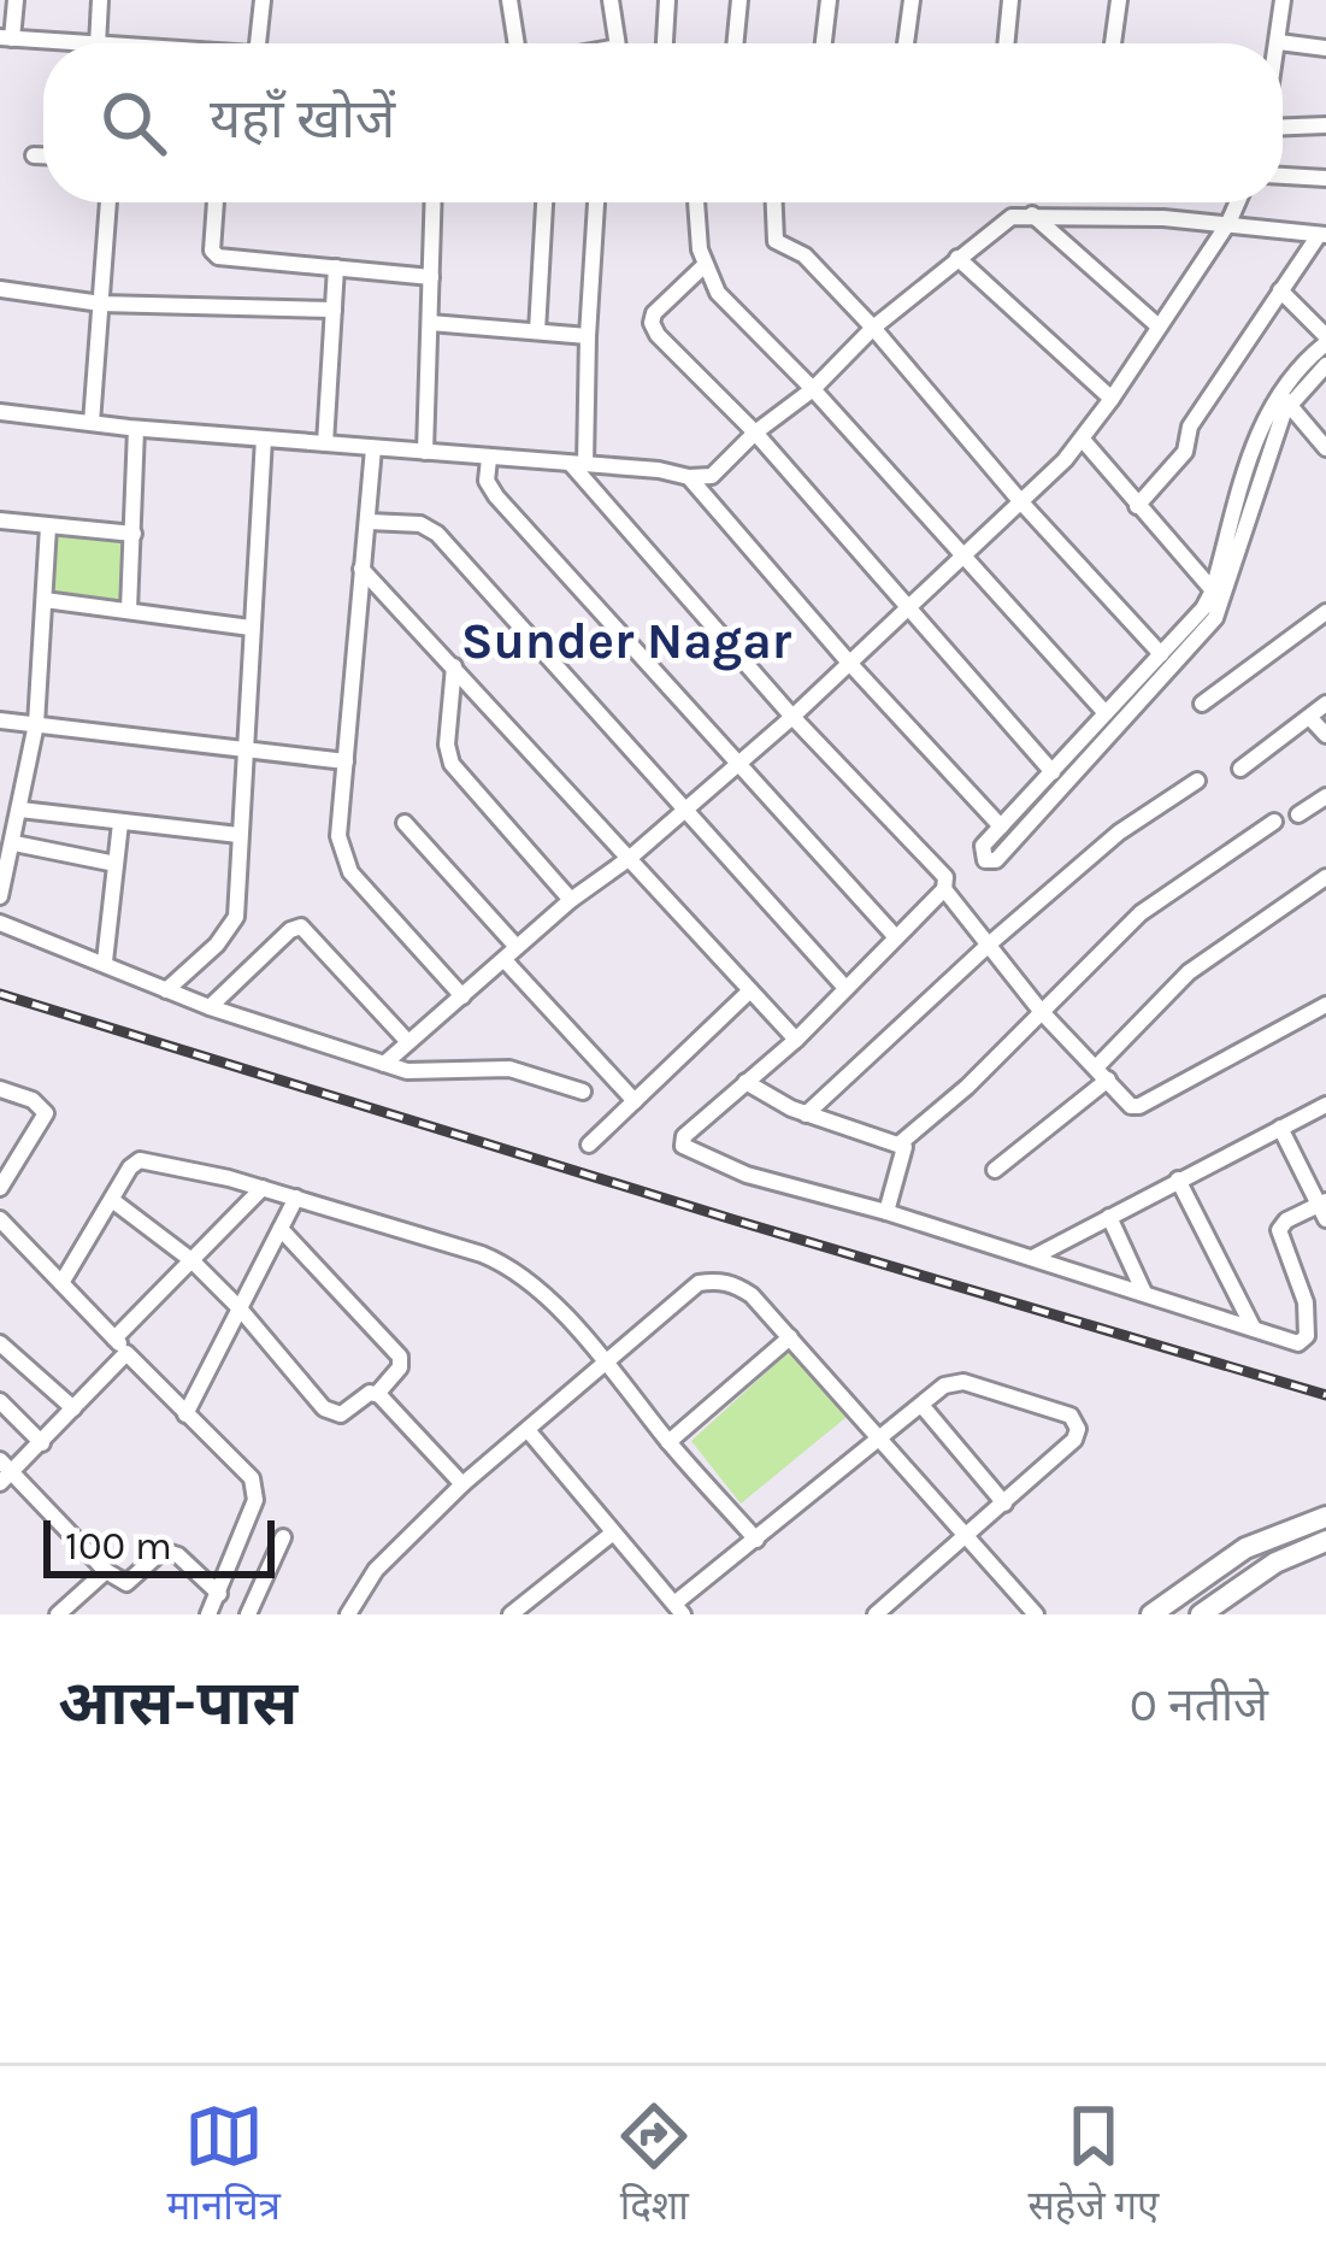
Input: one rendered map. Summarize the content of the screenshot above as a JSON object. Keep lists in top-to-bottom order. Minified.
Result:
{"districts":["Sunder Nagar"],"scale_bar":"100 m","page":{"search":"यहाँ खोजें","scale":"100 m","heading":["आस-पास","0 नतीजे"],"nav":["मानचित्र","दिशा","सहेजे गए"]}}
